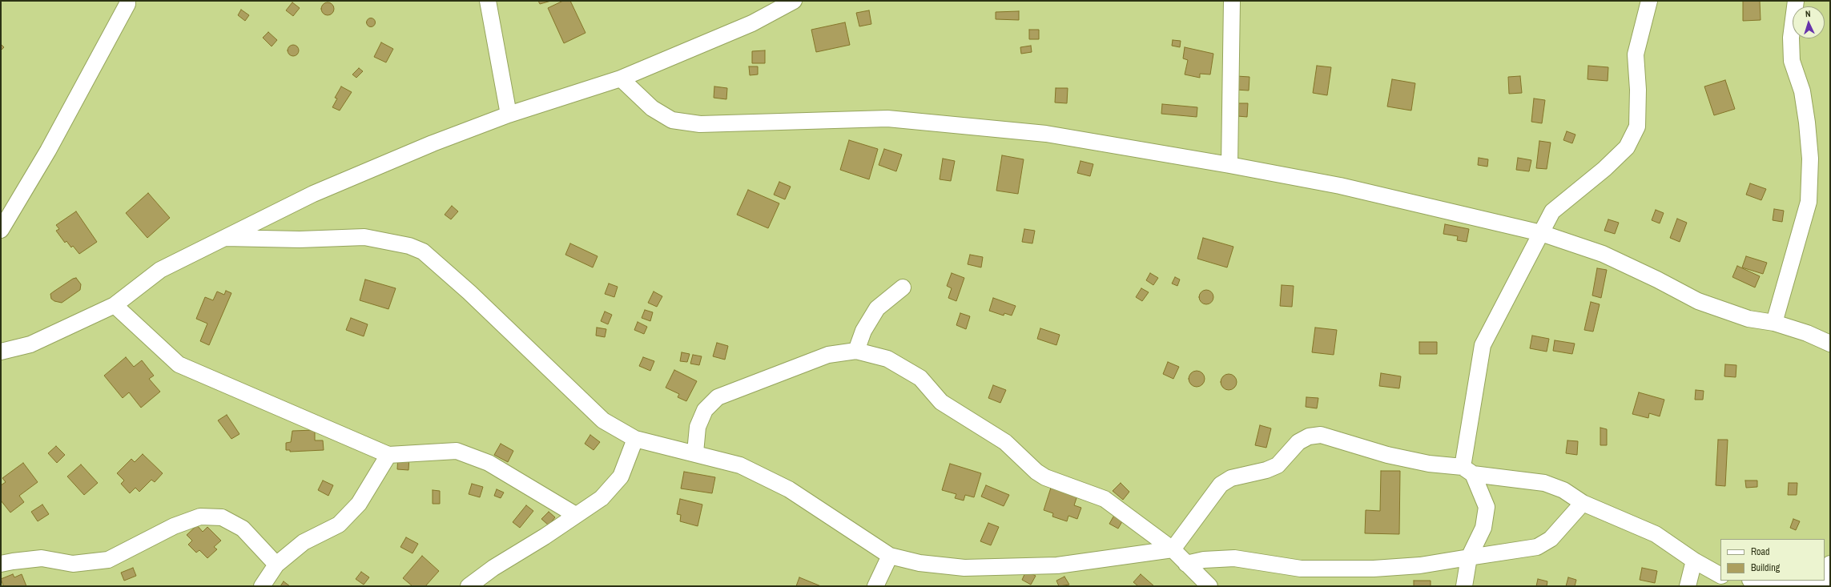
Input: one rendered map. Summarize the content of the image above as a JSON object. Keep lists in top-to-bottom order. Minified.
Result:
{"legend":["Road","Building"],"north":"top"}
